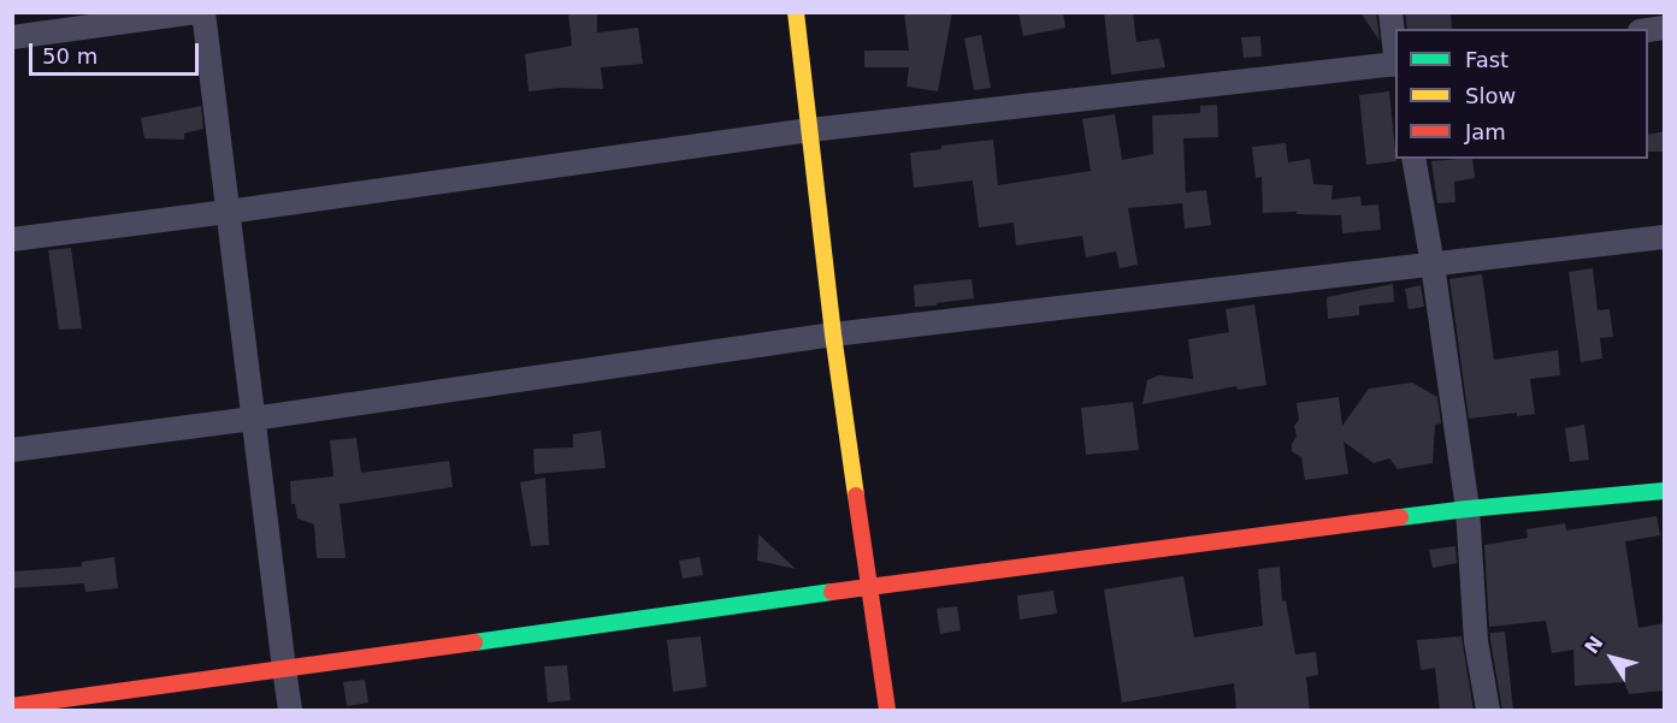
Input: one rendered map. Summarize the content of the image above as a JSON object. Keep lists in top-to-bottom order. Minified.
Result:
{"legend":["Fast","Slow","Jam"],"scale_bar":"50 m","north":"top left"}
